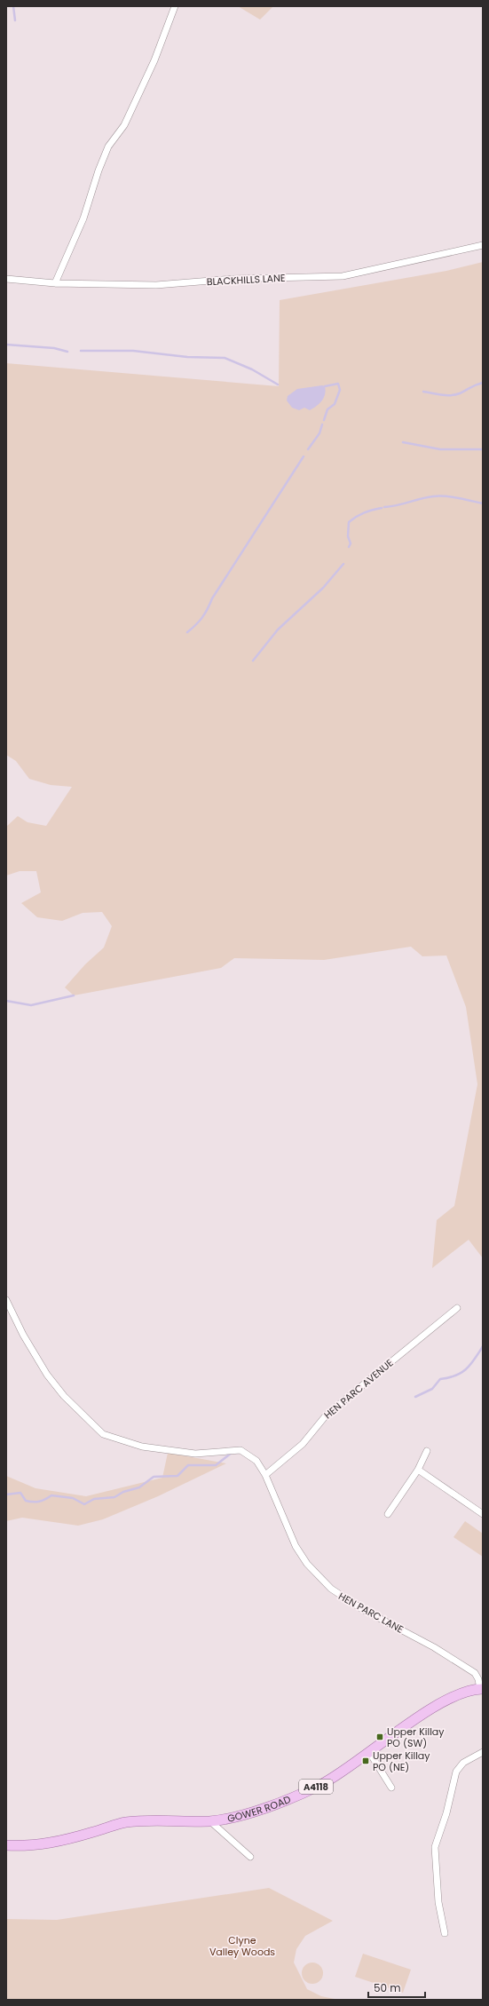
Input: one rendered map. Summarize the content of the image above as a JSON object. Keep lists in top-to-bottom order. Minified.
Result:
{"streets":{"main road":["A4118","GOWER ROAD"],"street":["BLACKHILLS LANE","HEN PARC AVENUE","HEN PARC LANE"]},"crossings":[["HEN PARC AVENUE","HEN PARC LANE"],["HEN PARC LANE","GOWER ROAD"]],"parks":["Clyne Valley Woods"],"places":{"transit":["Upper Killay PO (SW)","Upper Killay PO (NE)"]},"scale_bar":"50 m"}
